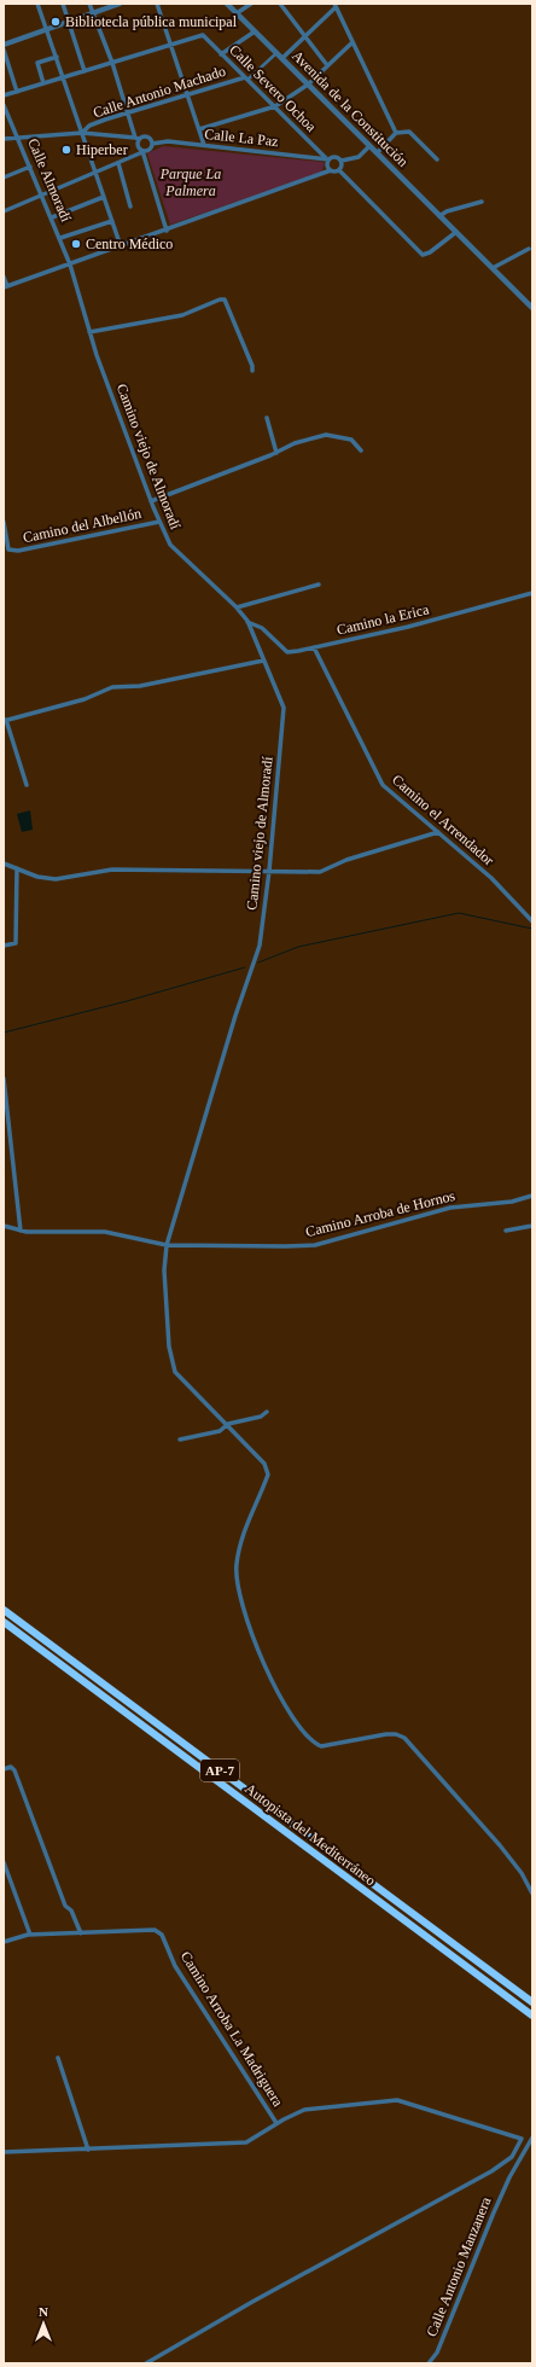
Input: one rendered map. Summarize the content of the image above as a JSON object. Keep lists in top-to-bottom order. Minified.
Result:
{"streets":{"highway":["AP-7","Autopista del Mediterráneo"],"street":["Calle Severo Ochoa","Calle Antonio Machado","Avenida de la Constitución","Calle La Paz","Calle Almoradí","Camino viejo de Almoradí","Camino del Albellón","Camino la Erica","Camino el Arrendador","Camino Arroba de Hornos","Camino Arroba La Madriguera","Calle Antonio Manzanera"]},"crossings":[["Calle Severo Ochoa","Calle Antonio Machado"],["Calle Severo Ochoa","Calle La Paz"],["Calle Almoradí","Camino viejo de Almoradí"],["Camino viejo de Almoradí","Camino del Albellón"],["Camino viejo de Almoradí","Camino la Erica"],["Camino viejo de Almoradí","Camino Arroba de Hornos"],["Camino la Erica","Camino el Arrendador"]],"parks":["Parque La Palmera"],"places":["Bibliotecla pública municipal","Hiperber","Centro Médico"],"north":"top"}
